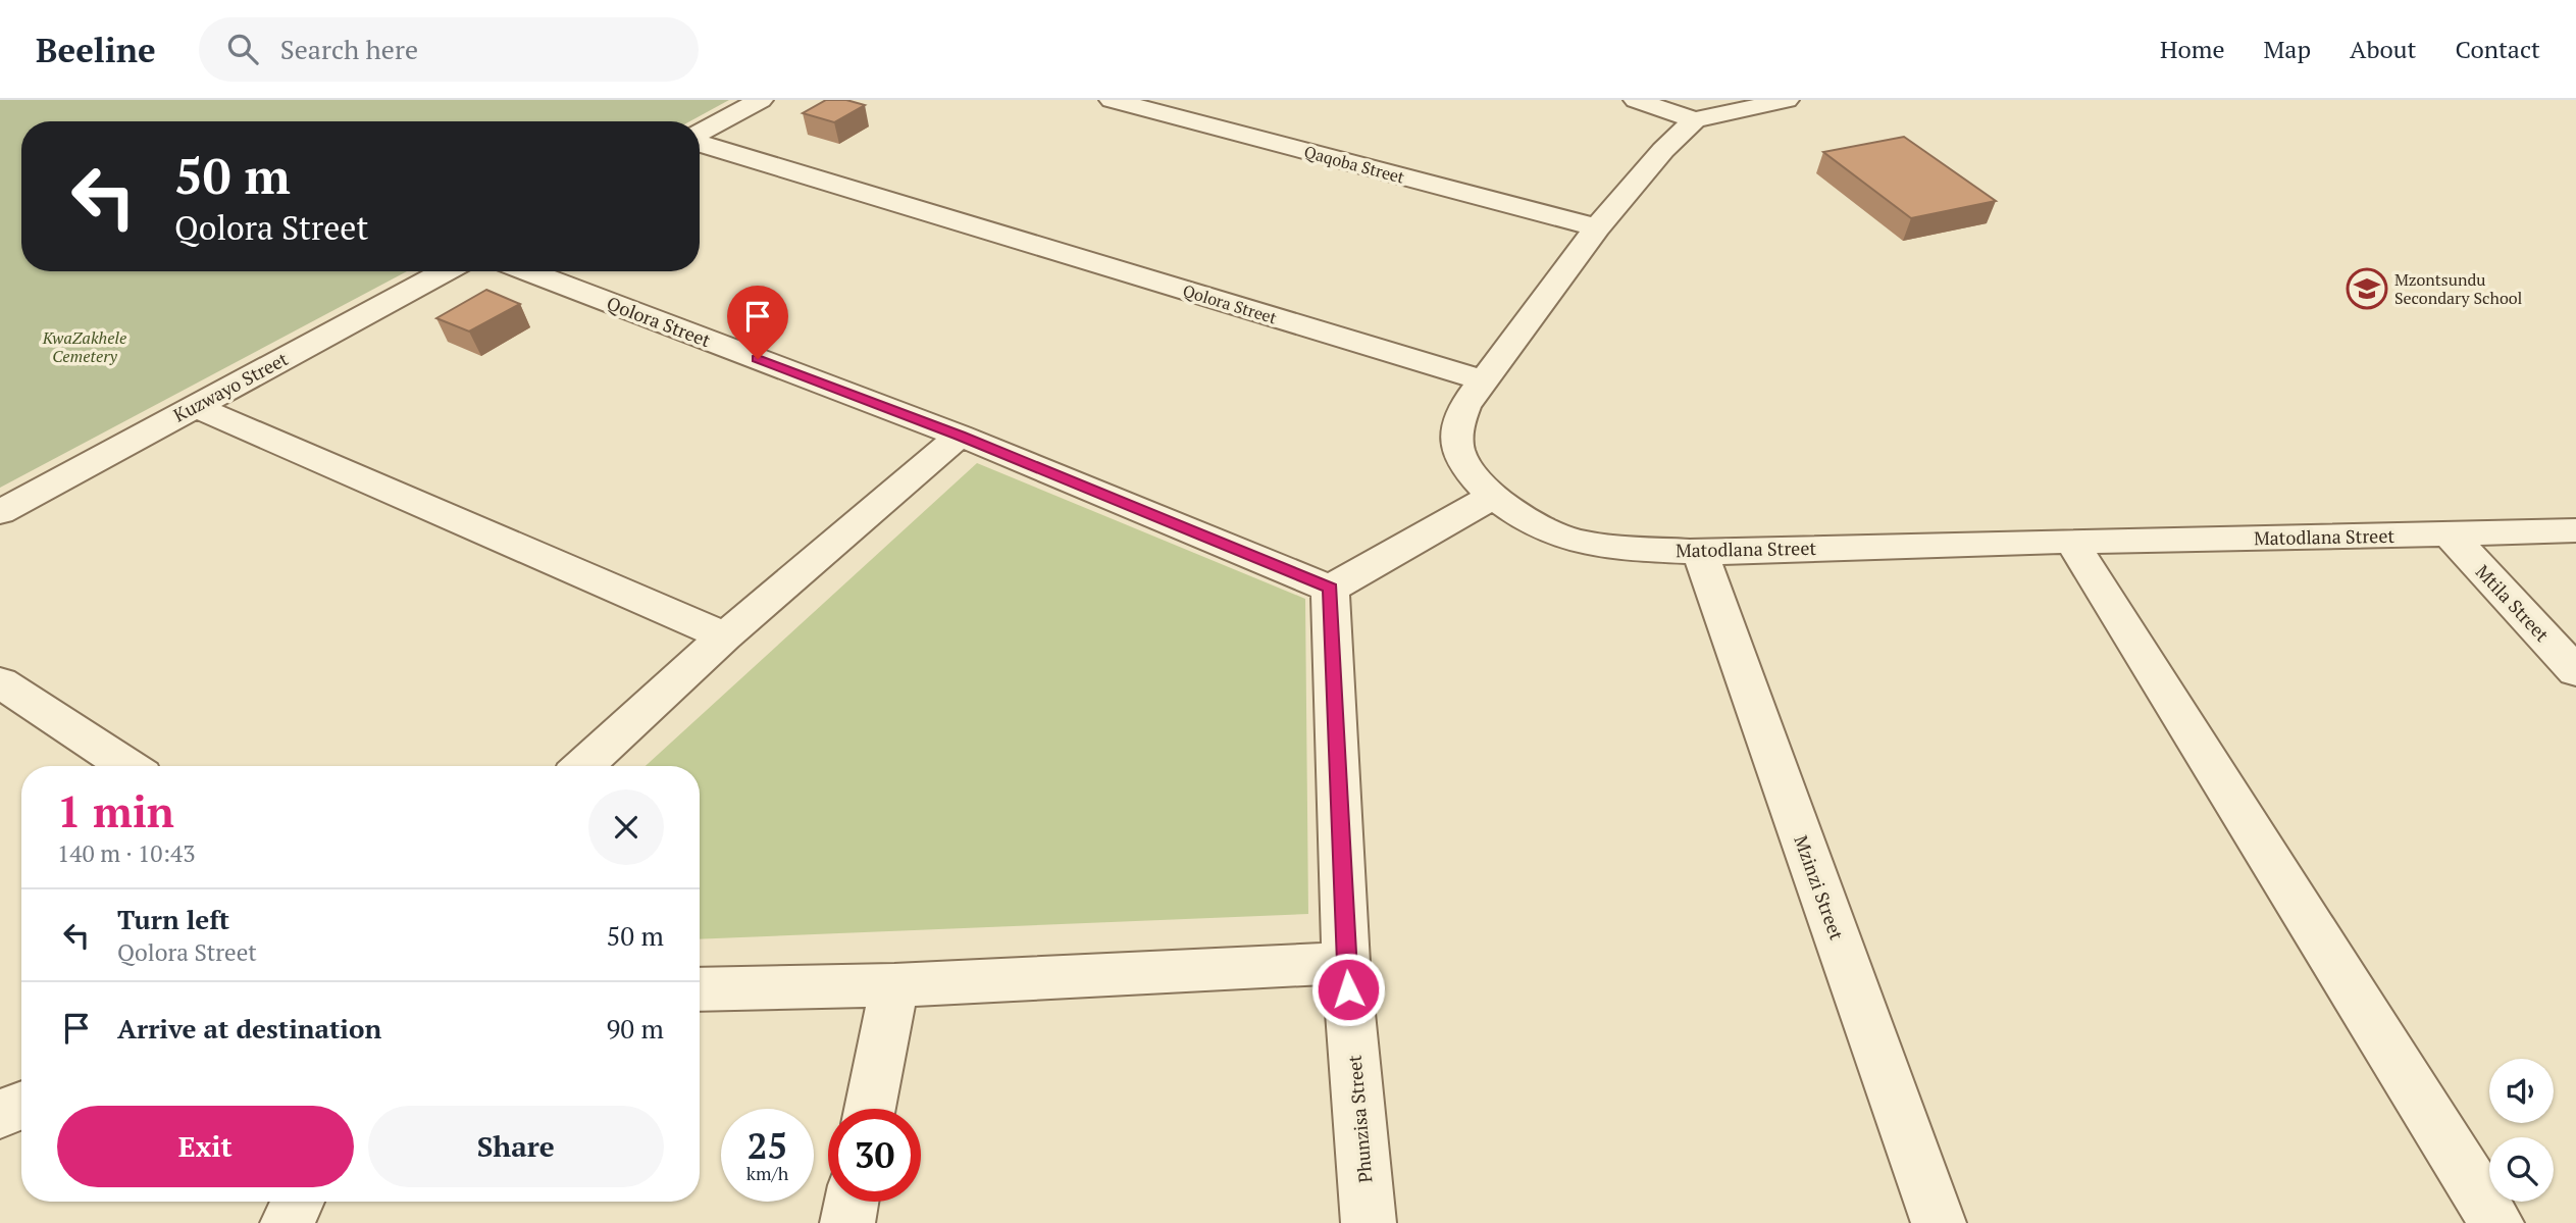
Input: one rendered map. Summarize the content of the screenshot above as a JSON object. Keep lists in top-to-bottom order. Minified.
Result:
{"streets":{"street":["Qaqoba Street","Qolora Street","Kuzwayo Street","Matodlana Street","Mtila Street","Mzinzi Street","Phunzisa Street"]},"crossings":[["Qaqoba Street","Matodlana Street"],["Qolora Street","Matodlana Street"],["Qolora Street","Phunzisa Street"],["Matodlana Street","Mtila Street"],["Matodlana Street","Mzinzi Street"]],"parks":["KwaZakhele Cemetery"],"places":{"school or university":["Mzontsundu Secondary School"]},"page":{"header":"Beeline","search":"Search here","nav":["Home","Map","About","Contact"],"turn":["50 m","Qolora Street"],"heading":["1 min","140 m · 10:43"],"list":[{"name":"Turn left","note":"Qolora Street","value":"50 m"},{"name":"Arrive at destination","value":"90 m"}],"buttons":["Exit","Share"],"speed":"25 km/h","limit":"30"}}
